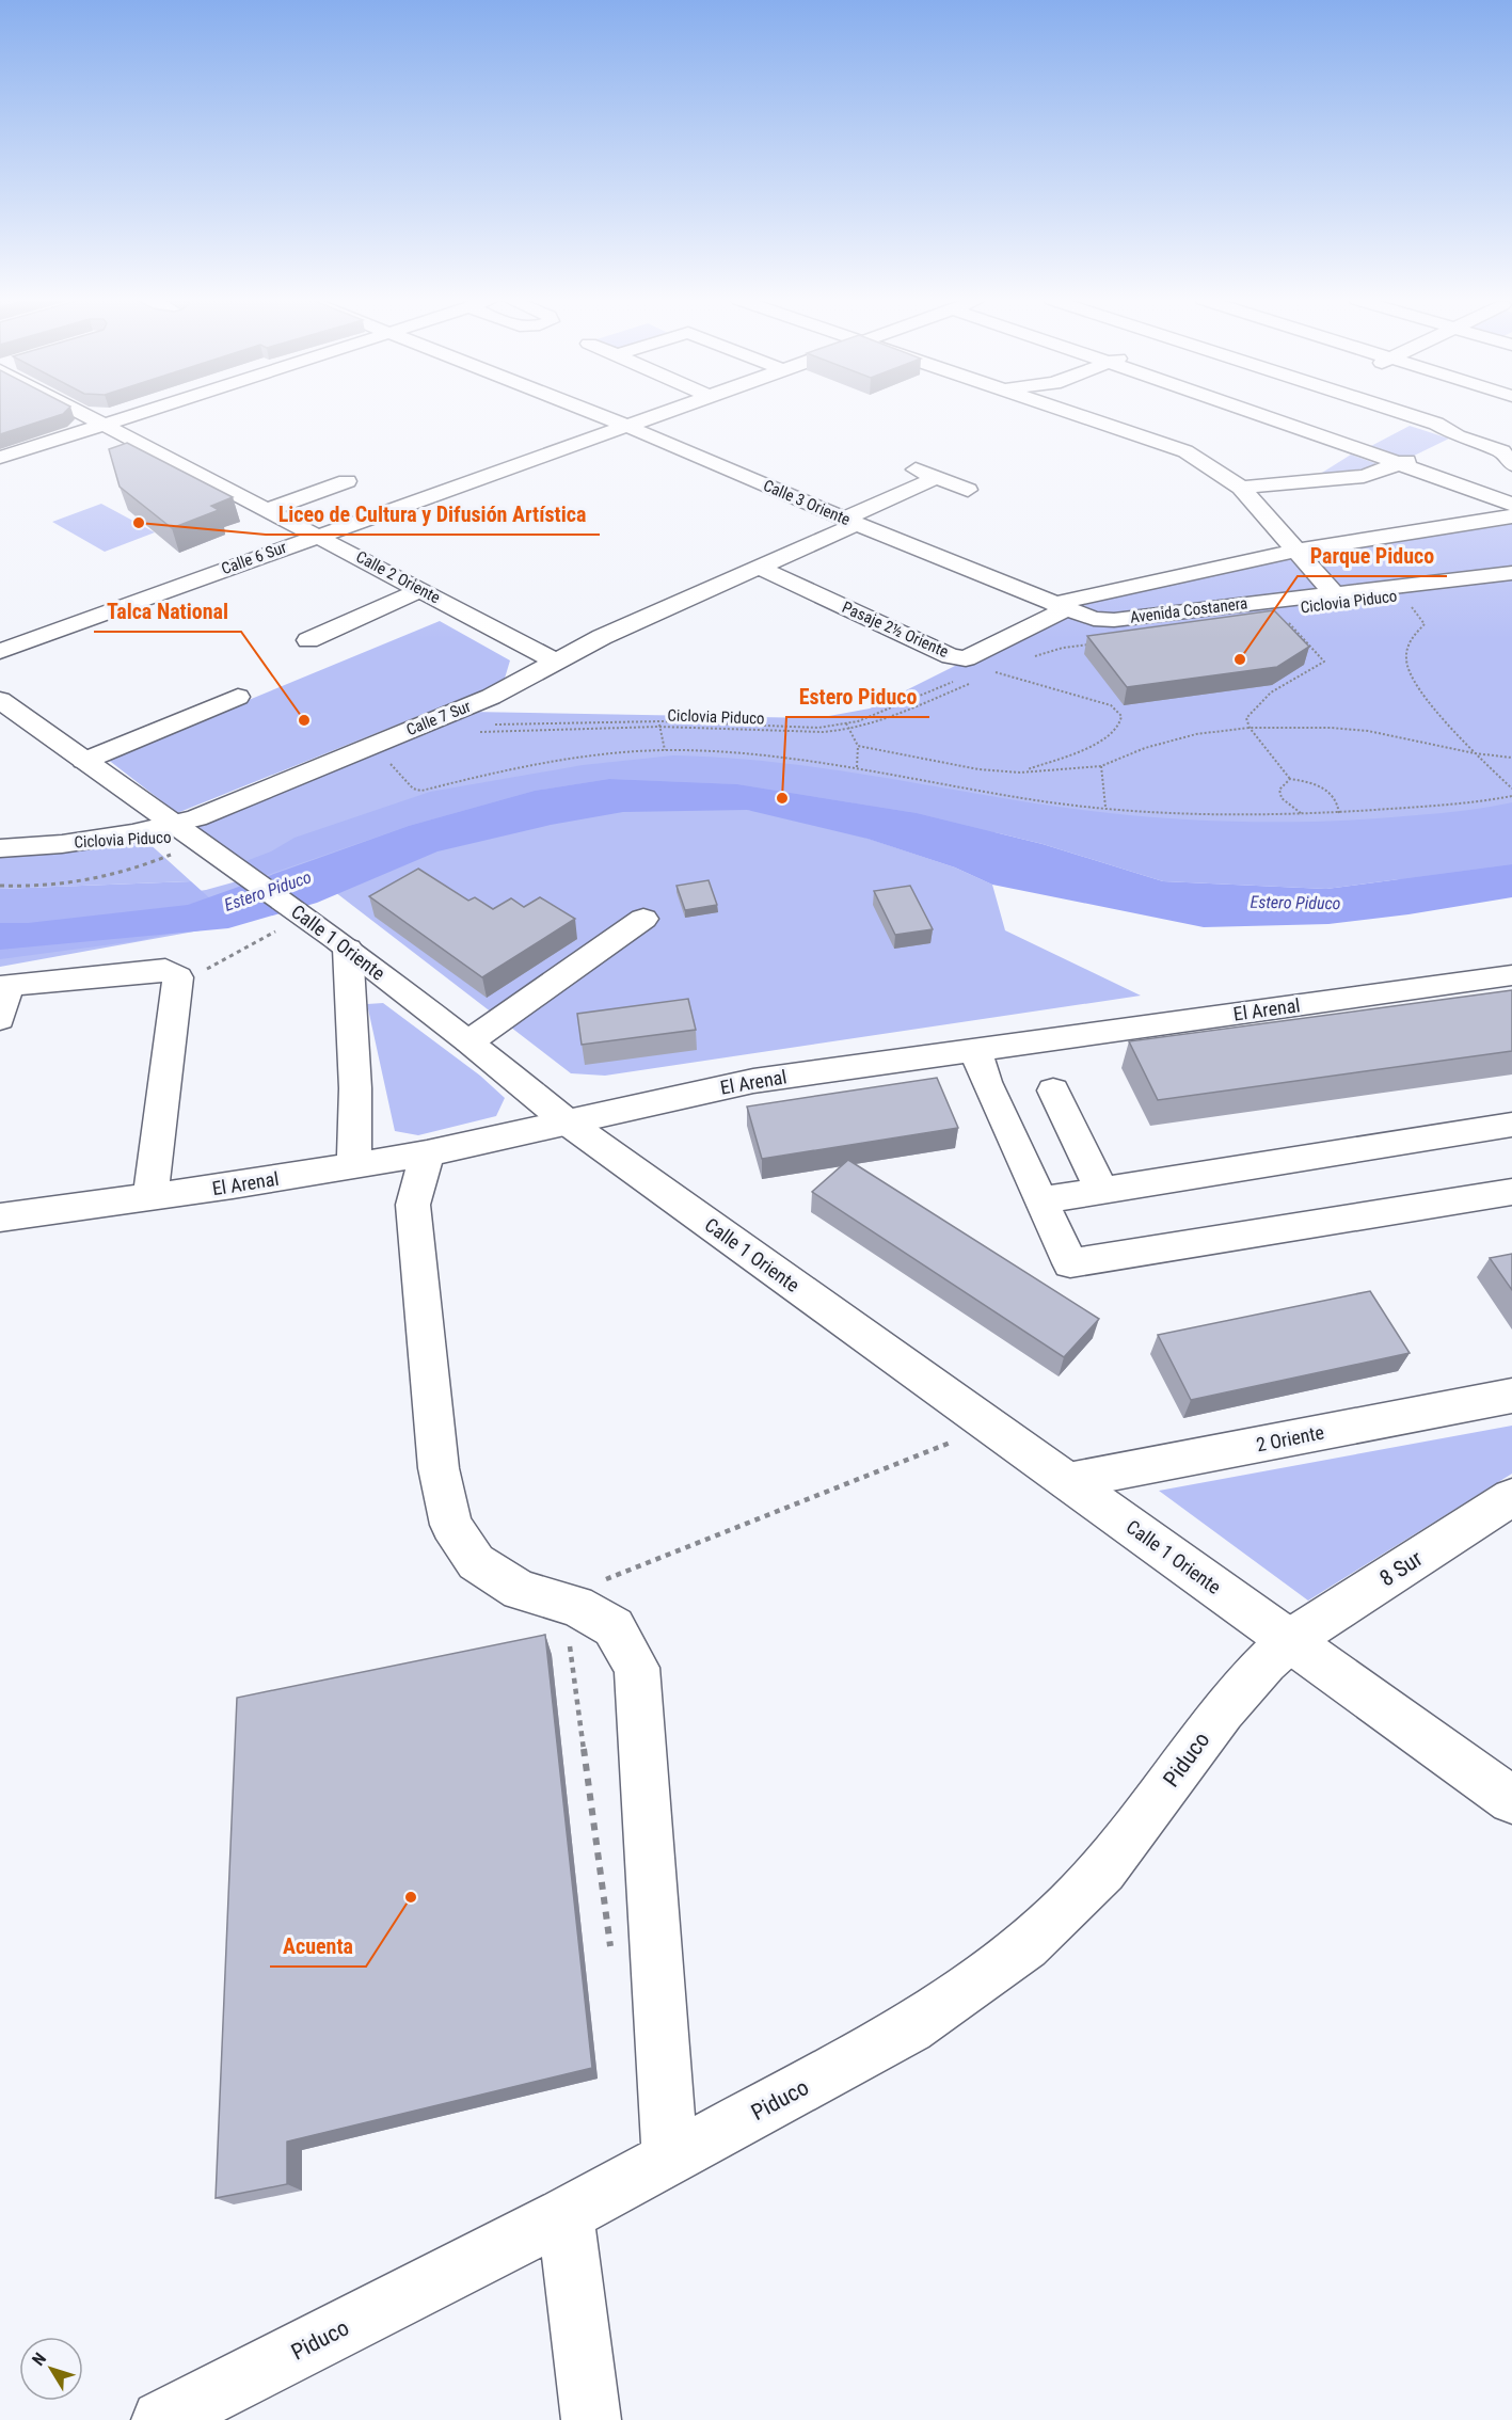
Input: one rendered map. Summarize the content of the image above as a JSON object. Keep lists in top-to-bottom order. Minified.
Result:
{"streets":{"street":["Calle 3 Oriente","Calle 6 Sur","Calle 2 Oriente","Avenida Costanera","Pasaje 2½ Oriente","Calle 7 Sur","Calle 1 Oriente","El Arenal","2 Oriente","8 Sur","Piduco"],"path":["Ciclovia Piduco"]},"crossings":[["Calle 3 Oriente","Calle 6 Sur"],["Calle 3 Oriente","Avenida Costanera"],["Calle 3 Oriente","Pasaje 2½ Oriente"],["Calle 3 Oriente","Calle 7 Sur"],["Calle 6 Sur","Calle 2 Oriente"],["Calle 2 Oriente","Calle 7 Sur"],["Ciclovia Piduco","Calle 7 Sur"],["Ciclovia Piduco","Calle 1 Oriente"],["Pasaje 2½ Oriente","Calle 7 Sur"],["Calle 7 Sur","Calle 1 Oriente"],["Calle 1 Oriente","El Arenal"],["Calle 1 Oriente","2 Oriente"],["Calle 1 Oriente","8 Sur"],["Calle 1 Oriente","Piduco"],["8 Sur","Piduco"]],"water":["Estero Piduco"],"places":["Liceo de Cultura y Difusión Artística","Parque Piduco","Talca National","Estero Piduco","Acuenta"],"north":"top left"}
